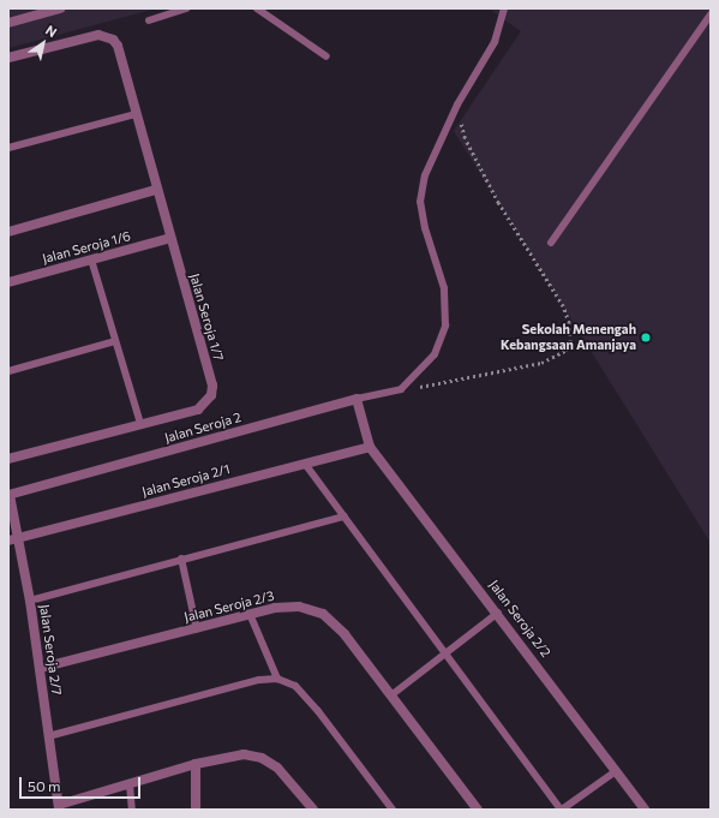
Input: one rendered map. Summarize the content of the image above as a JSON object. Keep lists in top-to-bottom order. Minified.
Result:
{"streets":{"street":["Jalan Seroja 1/6","Jalan Seroja 1/7","Jalan Seroja 2","Jalan Seroja 2/1","Jalan Seroja 2/3","Jalan Seroja 2/2","Jalan Seroja 2/7"]},"crossings":[["Jalan Seroja 1/6","Jalan Seroja 1/7"],["Jalan Seroja 2","Jalan Seroja 2/7"],["Jalan Seroja 2/1","Jalan Seroja 2/2"],["Jalan Seroja 2/1","Jalan Seroja 2/7"],["Jalan Seroja 2/3","Jalan Seroja 2/7"]],"places":["Sekolah Menengah Kebangsaan Amanjaya"],"scale_bar":"50 m","north":"top right"}
